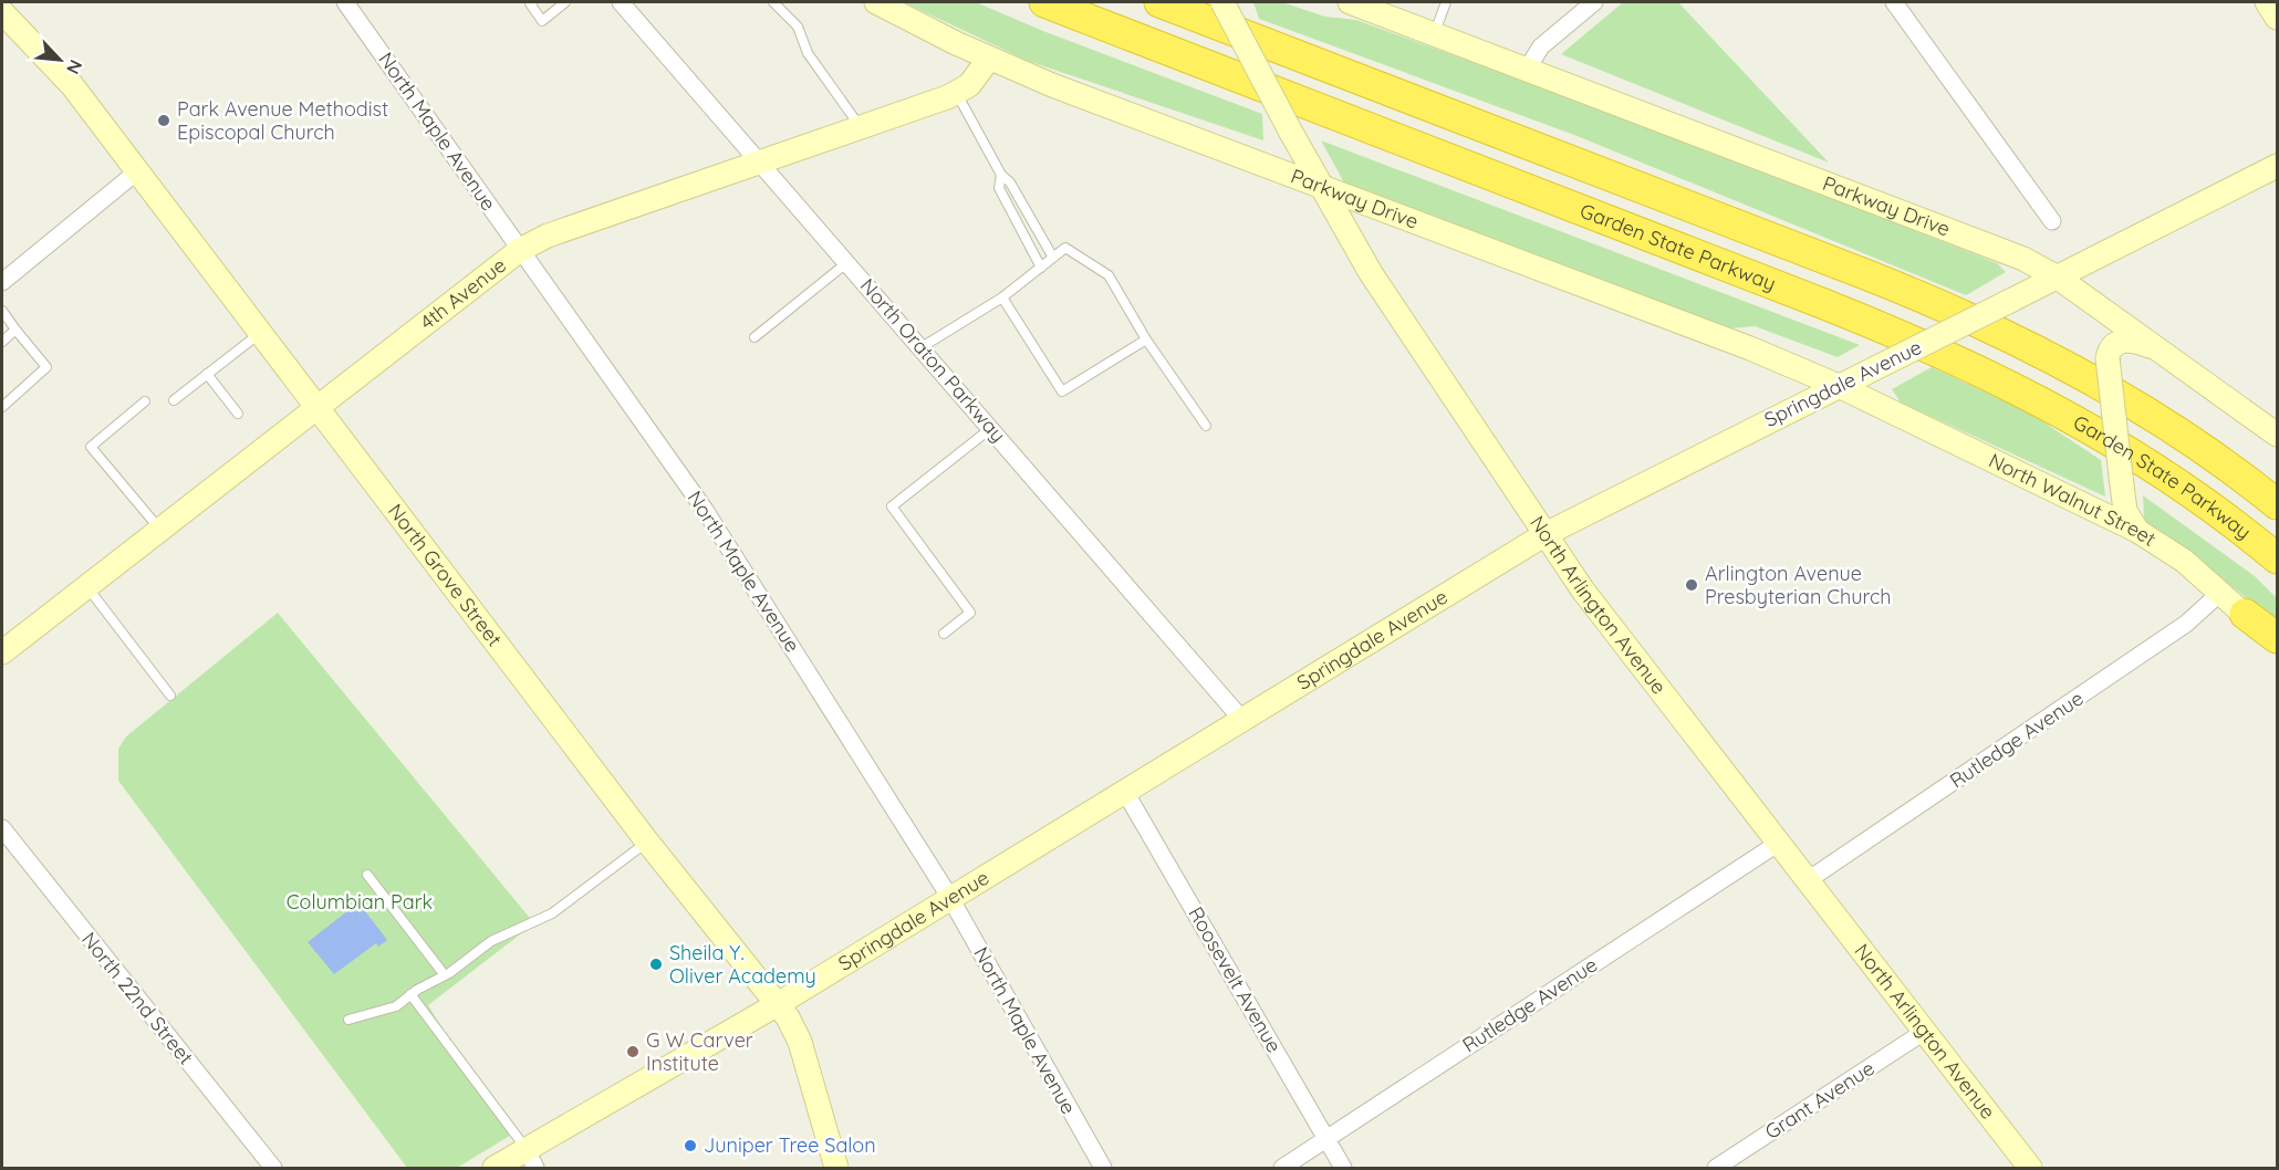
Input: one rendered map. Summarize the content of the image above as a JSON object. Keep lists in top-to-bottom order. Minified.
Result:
{"streets":{"highway":["Garden State Parkway"],"street":["North Maple Avenue","Parkway Drive","4th Avenue","North Oraton Parkway","Springdale Avenue","North Walnut Street","North Grove Street","North Arlington Avenue","Rutledge Avenue","Roosevelt Avenue","North 22nd Street","Grant Avenue"]},"crossings":[["North Maple Avenue","4th Avenue"],["North Maple Avenue","Springdale Avenue"],["Parkway Drive","4th Avenue"],["Parkway Drive","Springdale Avenue"],["Parkway Drive","North Walnut Street"],["Parkway Drive","North Arlington Avenue"],["4th Avenue","North Oraton Parkway"],["4th Avenue","North Grove Street"],["North Oraton Parkway","Springdale Avenue"],["Springdale Avenue","North Walnut Street"],["Springdale Avenue","North Grove Street"],["Springdale Avenue","North Arlington Avenue"],["Springdale Avenue","Roosevelt Avenue"],["North Walnut Street","Rutledge Avenue"],["North Arlington Avenue","Rutledge Avenue"],["North Arlington Avenue","Grant Avenue"],["Rutledge Avenue","Roosevelt Avenue"]],"parks":["Columbian Park"],"places":["Park Avenue Methodist Episcopal Church","Arlington Avenue Presbyterian Church","Sheila Y. Oliver Academy","G W Carver Institute","Juniper Tree Salon"],"north":"bottom right"}
